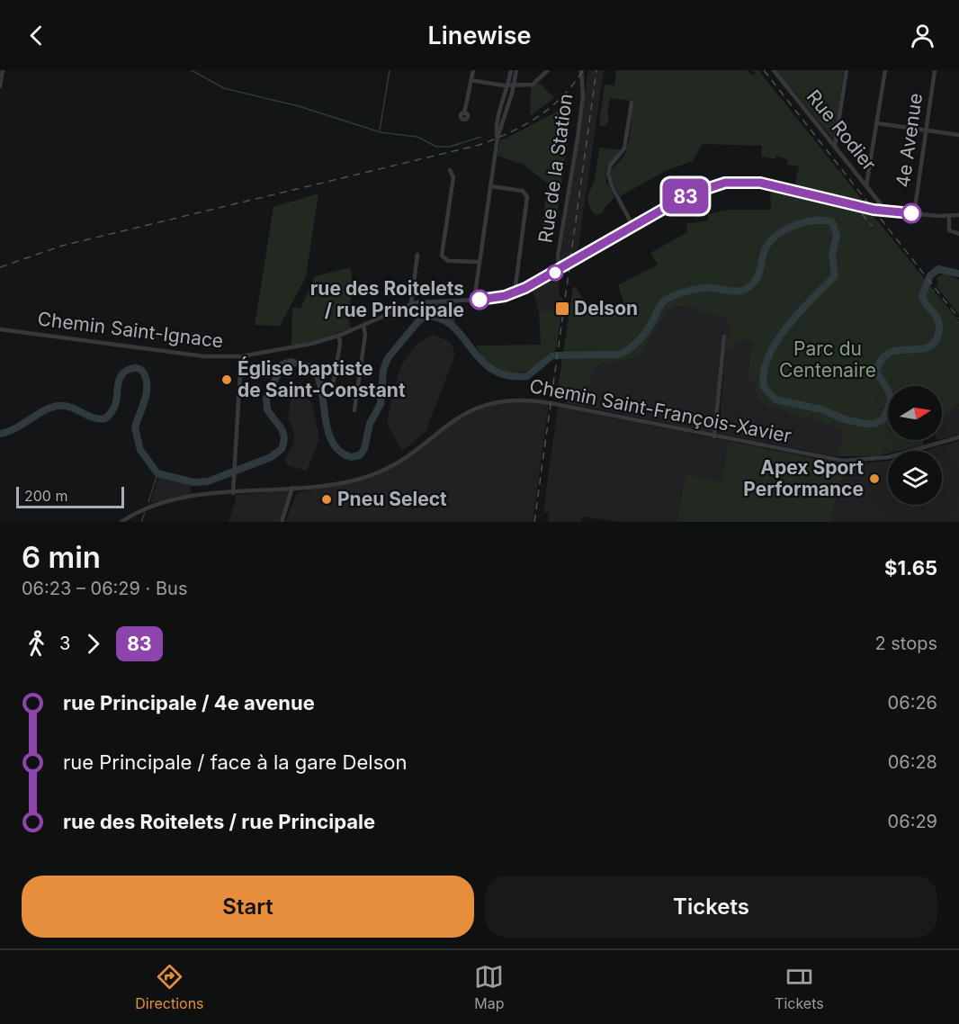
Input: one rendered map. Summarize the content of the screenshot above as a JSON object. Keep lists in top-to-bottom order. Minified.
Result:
{"streets":{"street":["Rue Rodier","4e Avenue","Rue de la Station","Chemin Saint-Ignace","Chemin Saint-François-Xavier"]},"crossings":[["Rue Rodier","Chemin Saint-Ignace"],["4e Avenue","Chemin Saint-Ignace"],["Rue de la Station","Chemin Saint-Ignace"]],"parks":["Parc du Centenaire"],"places":{"other":["rue des Roitelets / rue Principale","Église baptiste de Saint-Constant","Apex Sport Performance","Pneu Select"],"transit":["Delson"]},"lines":["bus line 83"],"scale_bar":"200 m","north":"right","page":{"header":"Linewise","on_map":"83","scale":"200 m","heading":["6 min","06:23 – 06:29 · Bus","$1.65"],"legs":["3","83","2 stops"],"list":[{"name":"rue Principale / 4e avenue","value":"06:26"},{"name":"rue Principale / face à la gare Delson","value":"06:28"},{"name":"rue des Roitelets / rue Principale","value":"06:29"}],"buttons":["Start","Tickets"],"tabs":["Directions","Map","Tickets"]}}
